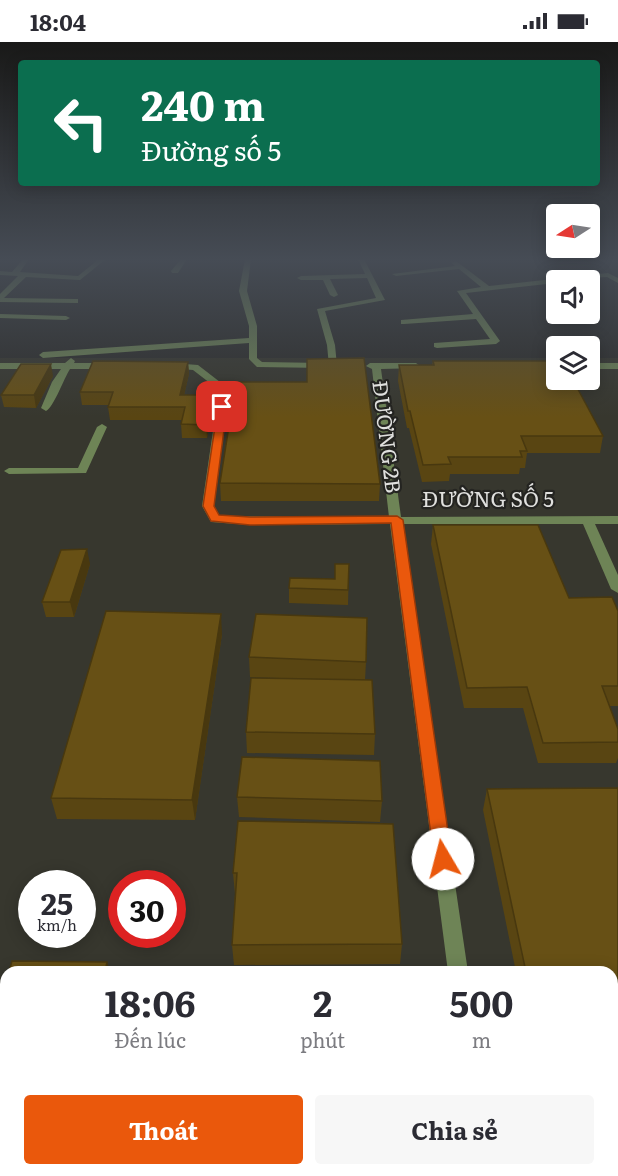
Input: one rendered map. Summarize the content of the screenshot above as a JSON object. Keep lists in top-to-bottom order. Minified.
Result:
{"streets":{"street":["ĐƯỜNG 2B","ĐƯỜNG SỐ 5"]},"crossings":[["ĐƯỜNG 2B","ĐƯỜNG SỐ 5"]],"north":"left","page":{"status":"18:04","turn":["240 m","Đường số 5"],"speed":"25 km/h","limit":"30","eta":["18:06","Đến lúc","2","phút","500","m"],"buttons":["Thoát","Chia sẻ"]}}
